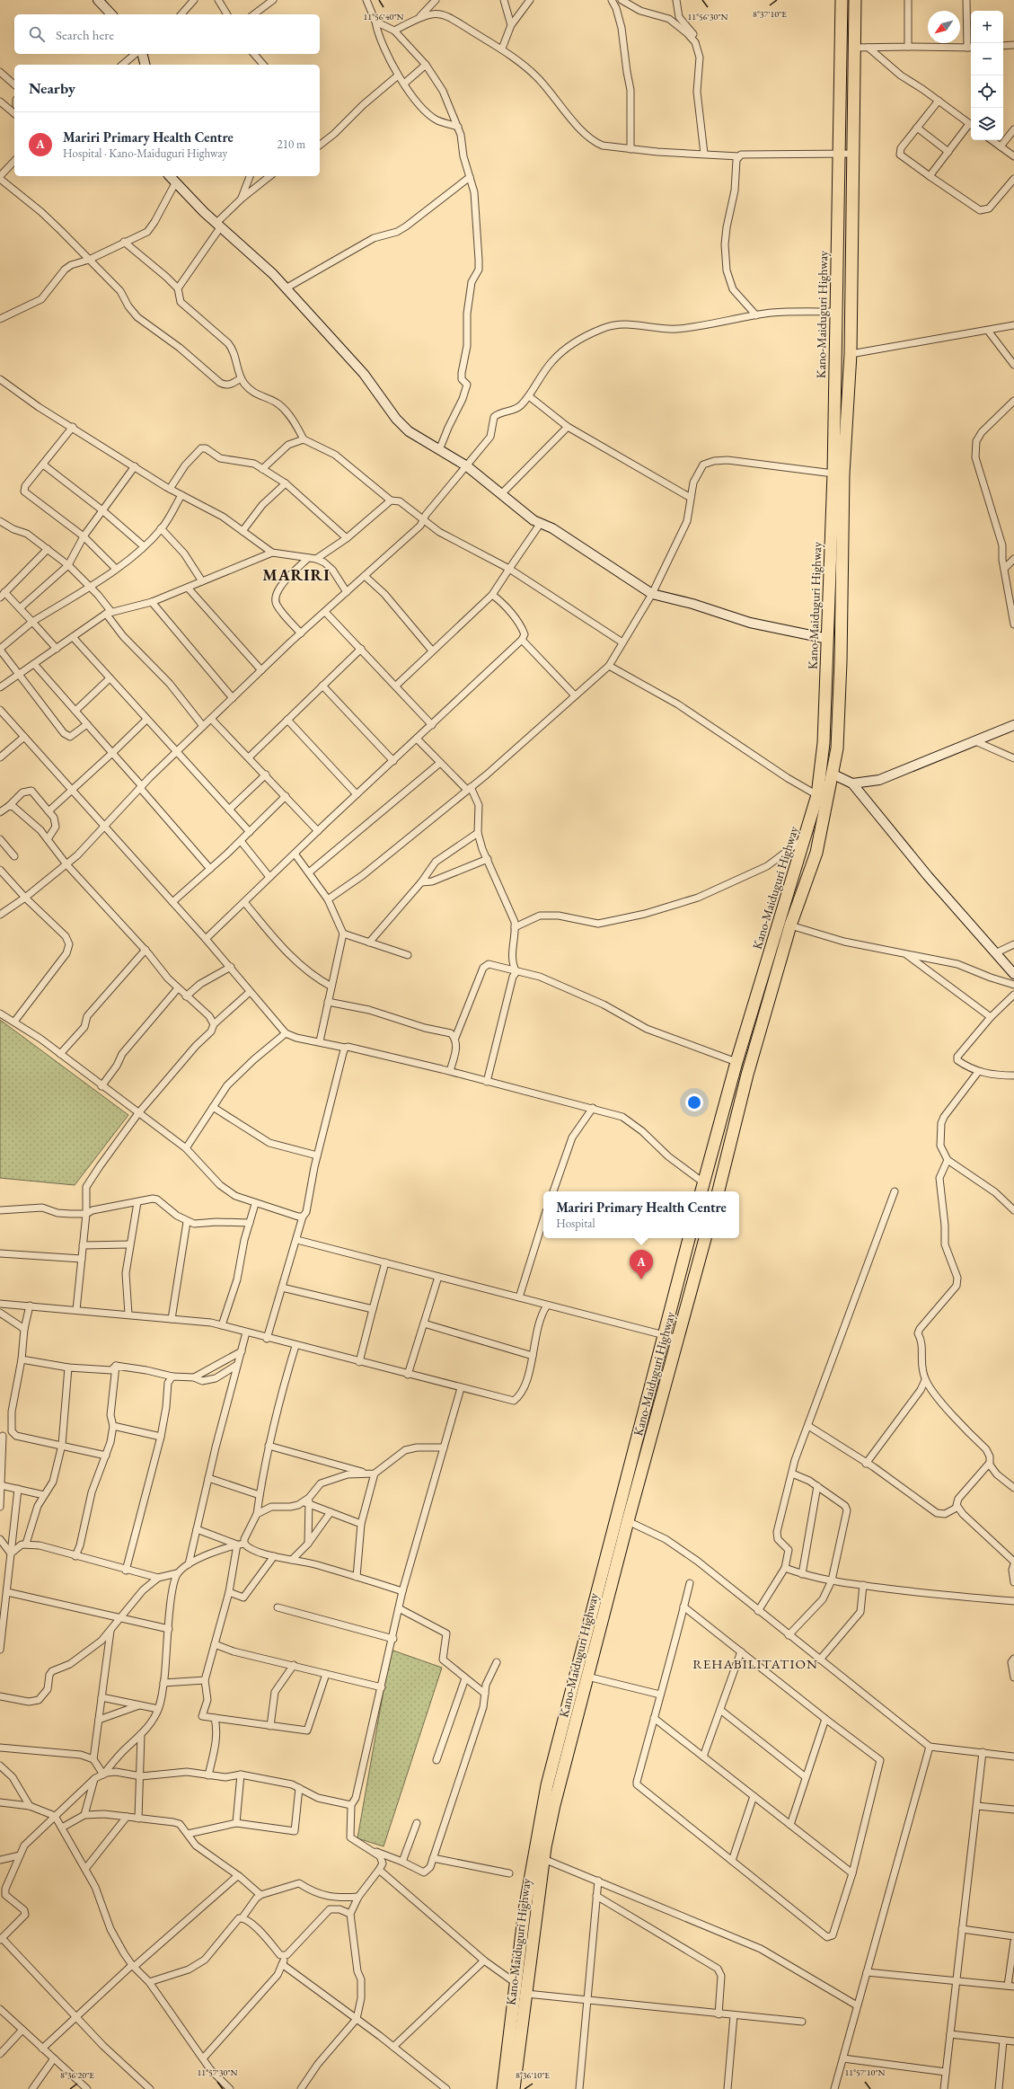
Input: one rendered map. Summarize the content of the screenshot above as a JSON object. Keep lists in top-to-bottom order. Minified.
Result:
{"streets":{"highway":["Kano-Maiduguri Highway"]},"districts":["MARIRI","REHABILITATION"],"north":"bottom left","page":{"map_buttons":["+","−"],"search":"Search here","heading":"Nearby","list":[{"mark":"A","name":"Mariri Primary Health Centre","note":"Hospital · Kano-Maiduguri Highway","value":"210 m"}],"popup":["Mariri Primary Health Centre","Hospital"],"pins":"A"},"coordinates":["8°37'10\"E","11°56'40\"N","11°56'30\"N","11°57'30\"N","11°57'10\"N","8°36'20\"E","8°36'10\"E"]}
